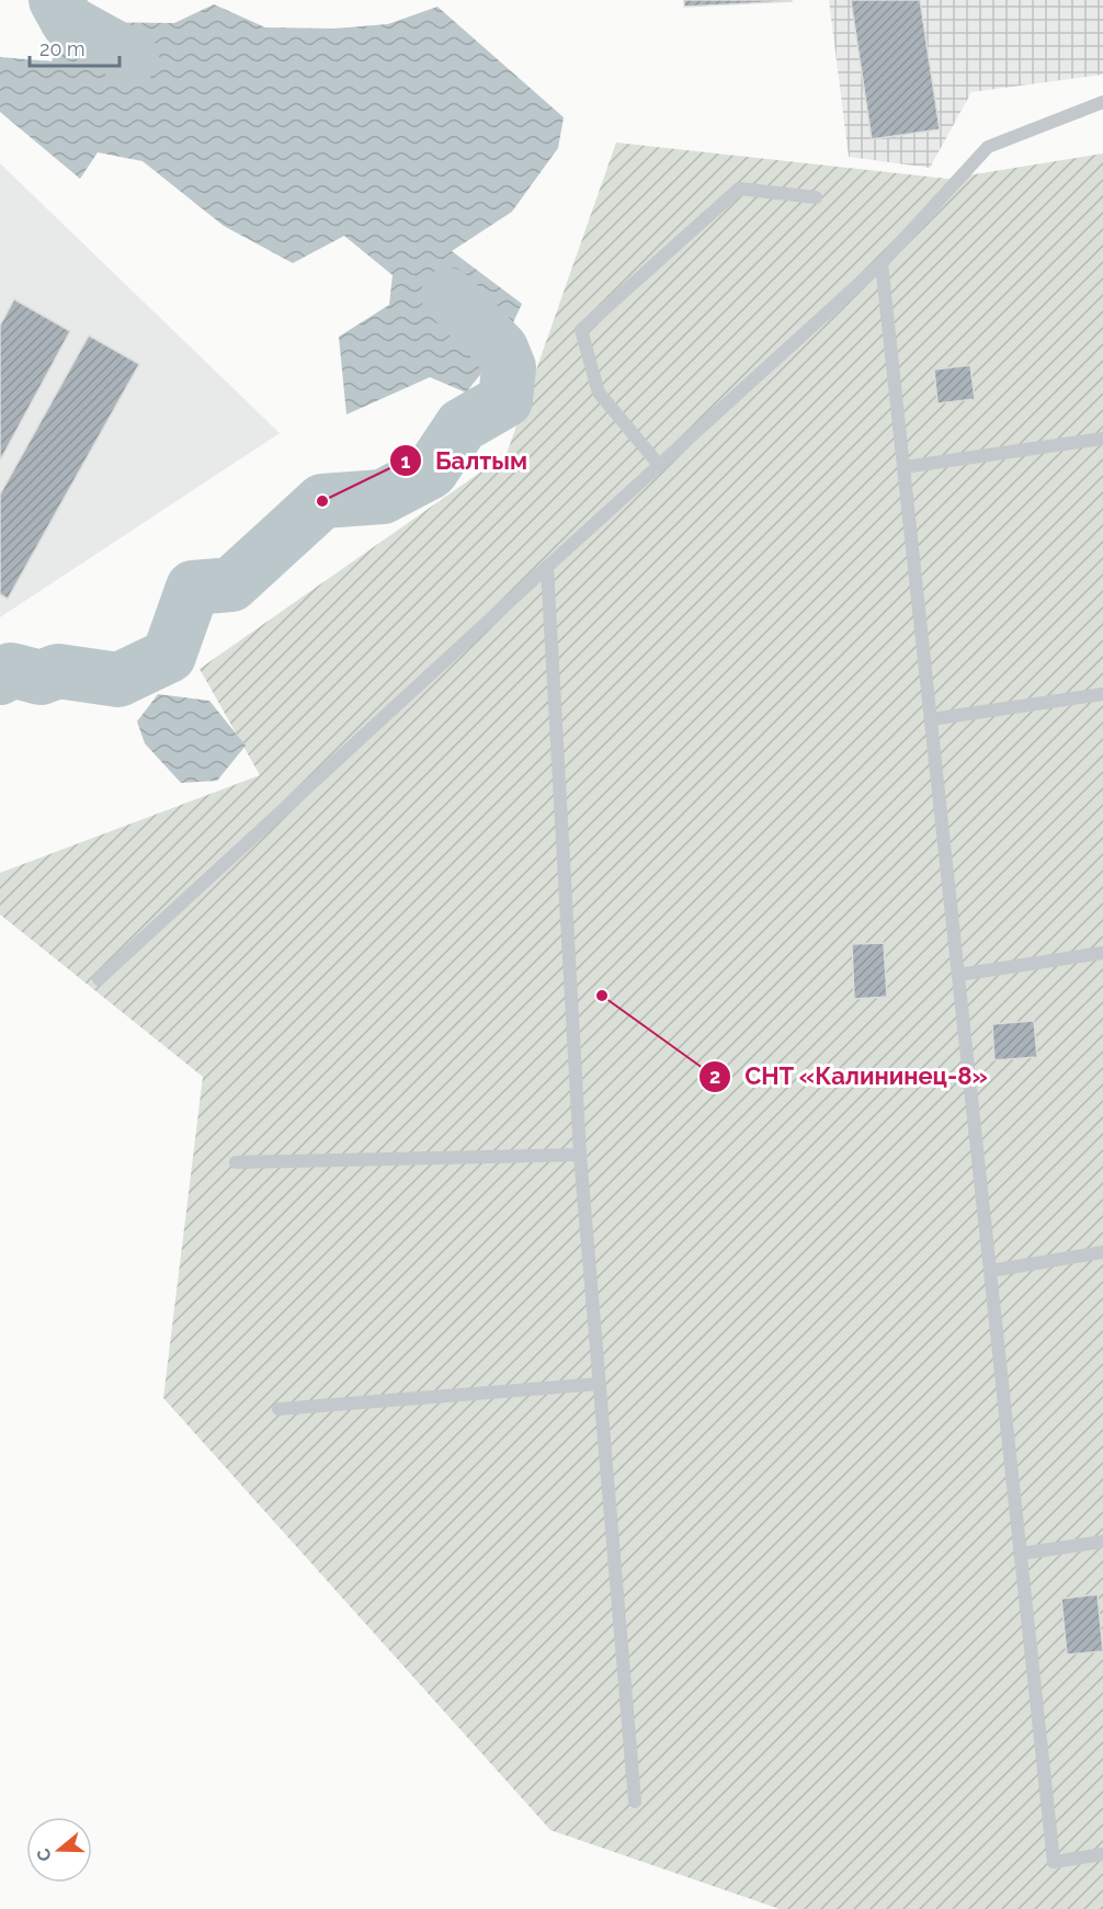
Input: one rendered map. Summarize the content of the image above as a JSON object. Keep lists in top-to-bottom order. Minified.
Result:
{"places":["Балтым","СНТ «Калининец-8»"],"scale_bar":"20 m","north":"left"}
